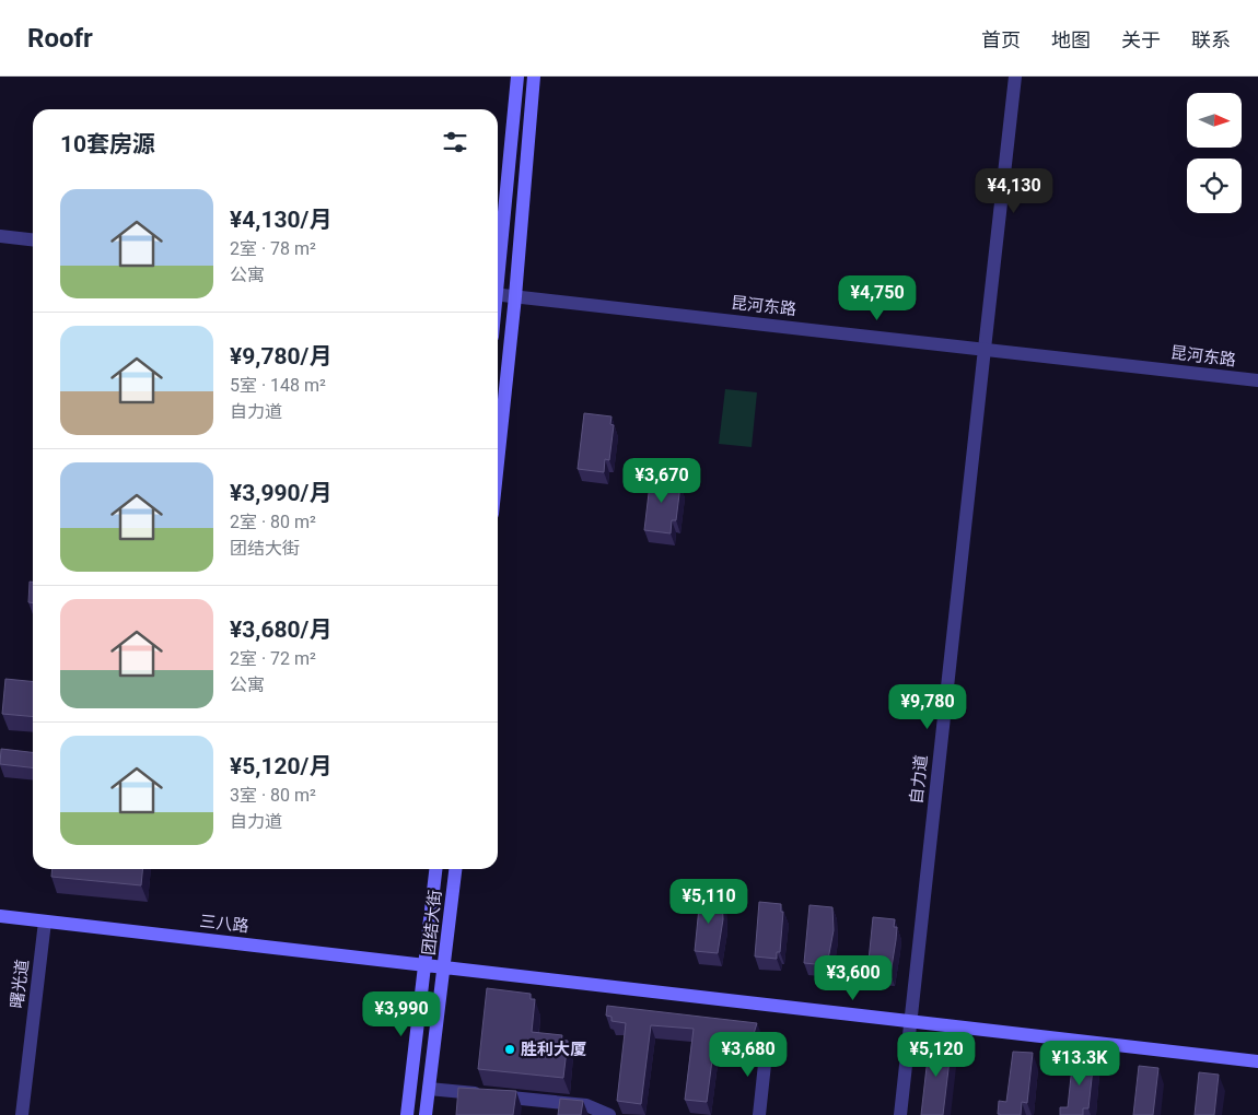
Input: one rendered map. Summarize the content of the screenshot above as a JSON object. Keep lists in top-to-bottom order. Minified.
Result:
{"streets":{"main road":["团结大街","三八路"],"street":["昆河东路","自力道","曙光道"]},"crossings":[["昆河东路","自力道"],["自力道","三八路"],["团结大街","三八路"],["三八路","曙光道"]],"places":["胜利大厦"],"north":"right","page":{"header":"Roofr","nav":["首页","地图","关于","联系"],"heading":"10套房源","price":["¥4,130","¥4,750","¥3,670","¥9,780","¥5,110","¥3,600","¥3,990","¥3,680","¥5,120","¥13.3K"],"list":[{"name":"¥4,130/月","note":"2室 · 78 m² · 公寓"},{"name":"¥9,780/月","note":"5室 · 148 m² · 自力道"},{"name":"¥3,990/月","note":"2室 · 80 m² · 团结大街"},{"name":"¥3,680/月","note":"2室 · 72 m² · 公寓"},{"name":"¥5,120/月","note":"3室 · 80 m² · 自力道"}]}}
